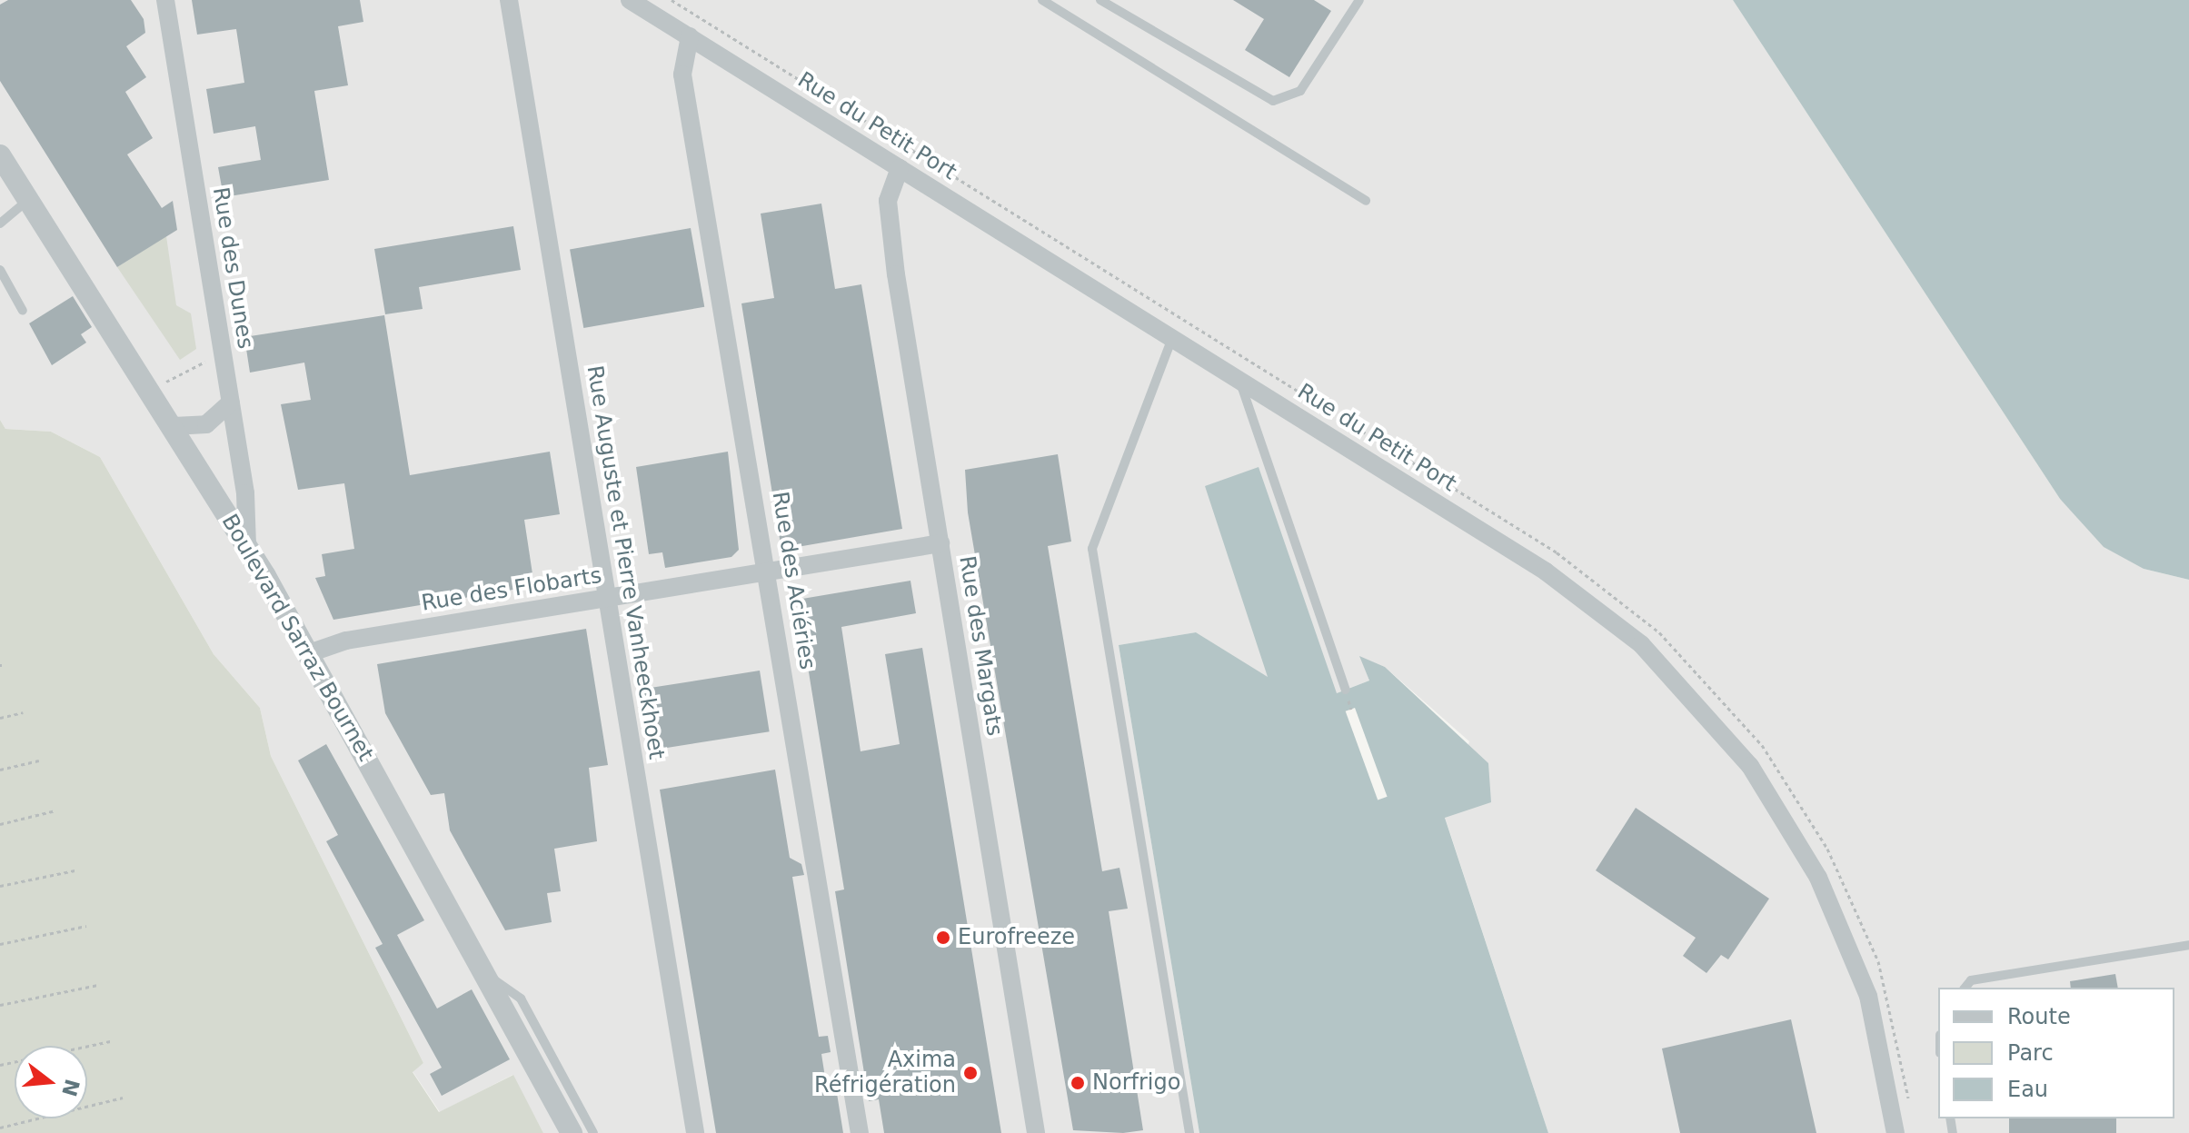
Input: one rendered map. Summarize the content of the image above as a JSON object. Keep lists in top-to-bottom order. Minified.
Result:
{"streets":{"street":["Rue du Petit Port","Rue des Dunes","Rue Auguste et Pierre Vanheeckhoet","Rue des Aciéries","Rue des Flobarts","Boulevard Sarraz Bournet","Rue des Margats"]},"crossings":[["Rue du Petit Port","Rue des Aciéries"],["Rue du Petit Port","Rue des Margats"],["Rue des Dunes","Boulevard Sarraz Bournet"],["Rue Auguste et Pierre Vanheeckhoet","Rue des Flobarts"],["Rue des Aciéries","Rue des Flobarts"],["Rue des Flobarts","Boulevard Sarraz Bournet"],["Rue des Flobarts","Rue des Margats"]],"places":["Eurofreeze","Axima Réfrigération","Norfrigo"],"legend":["Route","Parc","Eau"],"north":"right"}
